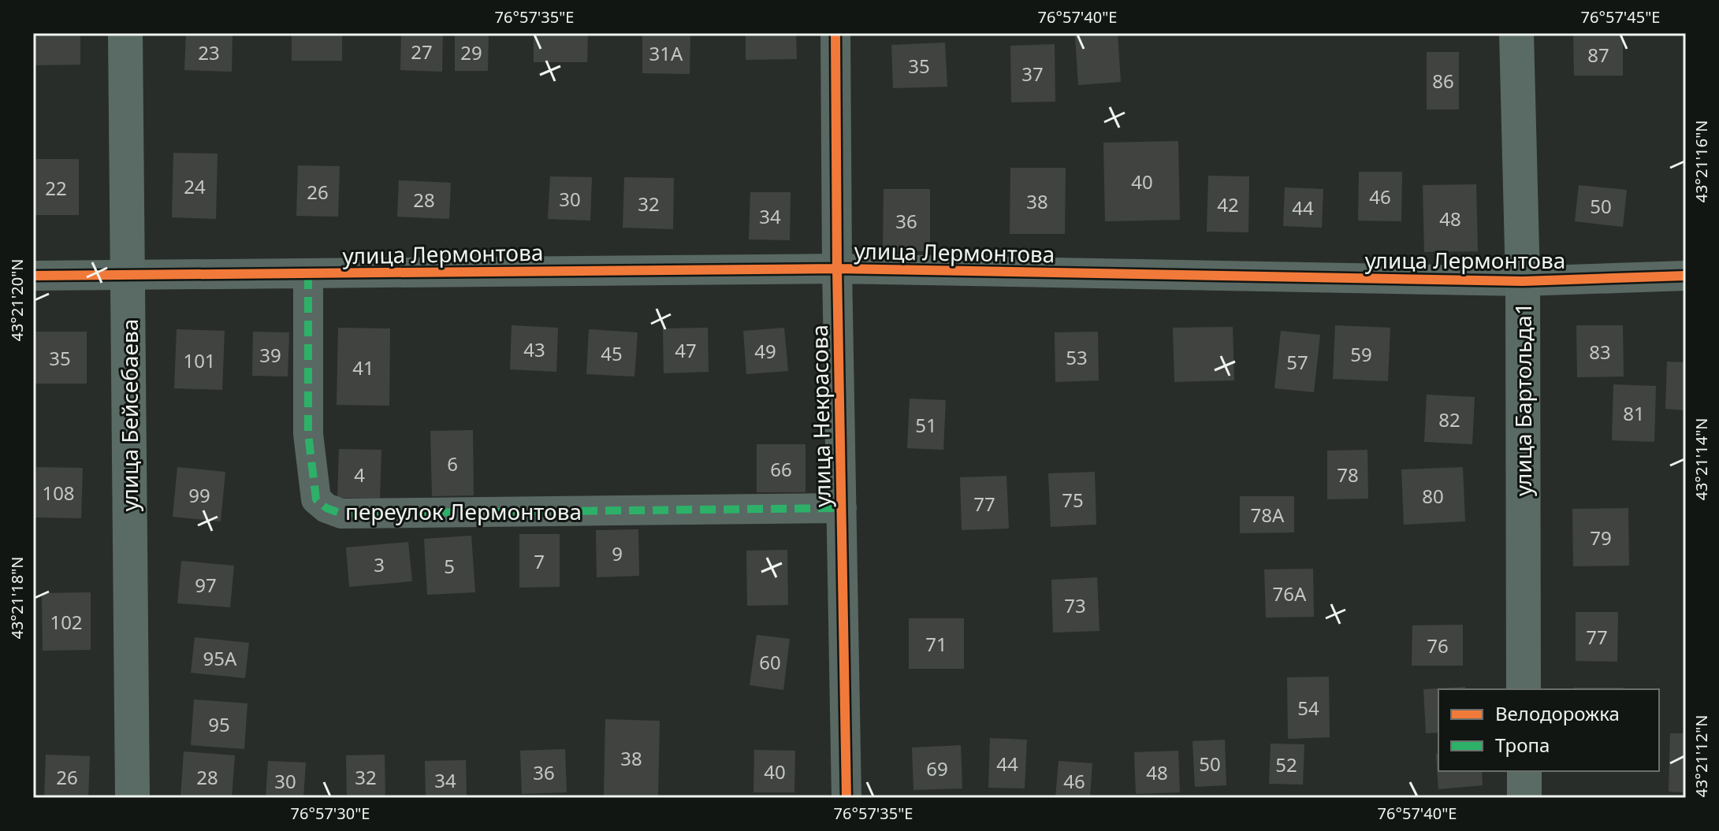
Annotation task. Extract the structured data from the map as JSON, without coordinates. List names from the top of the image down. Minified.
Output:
{"streets":{"street":["улица Лермонтова","улица Бартольда1","улица Бейсебаева","улица Некрасова","переулок Лермонтова"]},"crossings":[["улица Лермонтова","улица Бартольда1"],["улица Лермонтова","улица Бейсебаева"],["улица Лермонтова","улица Некрасова"],["улица Лермонтова","переулок Лермонтова"],["улица Некрасова","переулок Лермонтова"]],"house_numbers":["27","23","29","31А","87","35","37","86","40","24","22","26","46","30","28","38","32","42","50","44","34","48","36","43","47","49","83","45","59","39","53","35","101","57","41","81","82","51","6","66","4","78","108","99","80","75","77","78А","79","9","7","3","5","97","76А","73","102","77","71","76","95А","60","54","95","38","44","50","52","69","40","36","48","26","28","32","34","30","46"],"legend":["Велодорожка","Тропа"],"coordinates":["76°57'35\"E","76°57'40\"E","76°57'45\"E","43°21'16\"N","43°21'20\"N","43°21'14\"N","43°21'18\"N","43°21'12\"N","76°57'30\"E"]}
